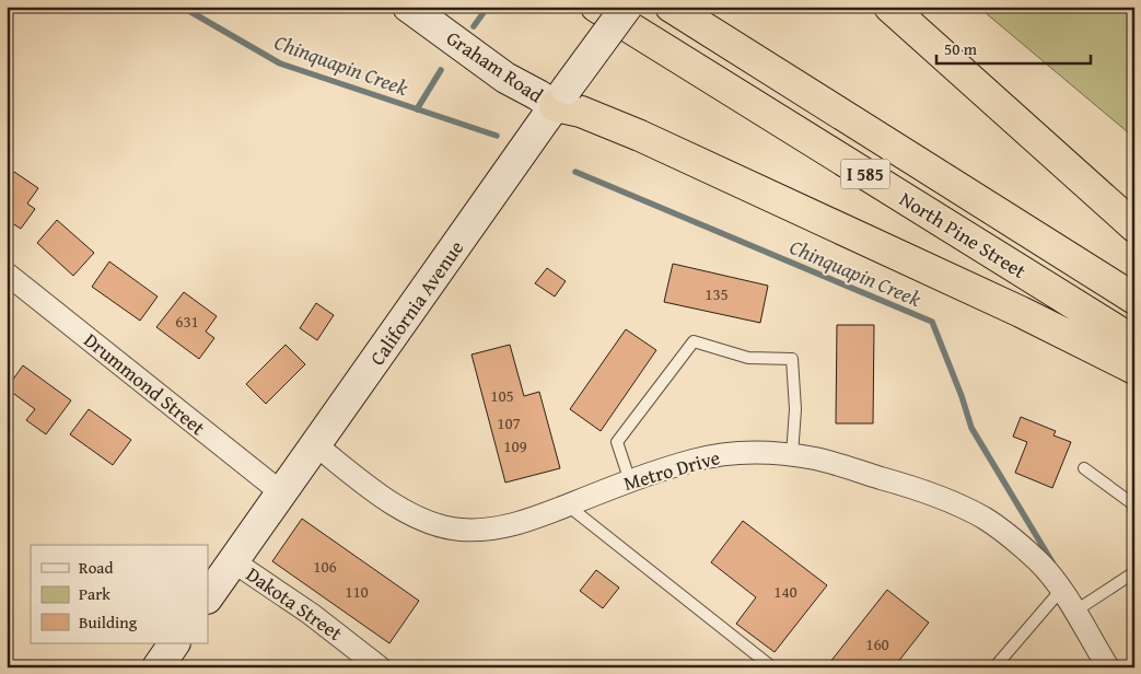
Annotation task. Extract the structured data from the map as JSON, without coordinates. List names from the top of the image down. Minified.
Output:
{"streets":{"highway":["I 585","North Pine Street"],"main road":["Graham Road","California Avenue"],"street":["Drummond Street","Metro Drive","Dakota Street"]},"crossings":[["Graham Road","California Avenue"],["California Avenue","Drummond Street"],["California Avenue","Metro Drive"],["California Avenue","Dakota Street"]],"water":["Chinquapin Creek"],"house_numbers":["135","631","105","107","109","106","110","140","160"],"legend":["Road","Park","Building"],"scale_bar":"50 m"}
